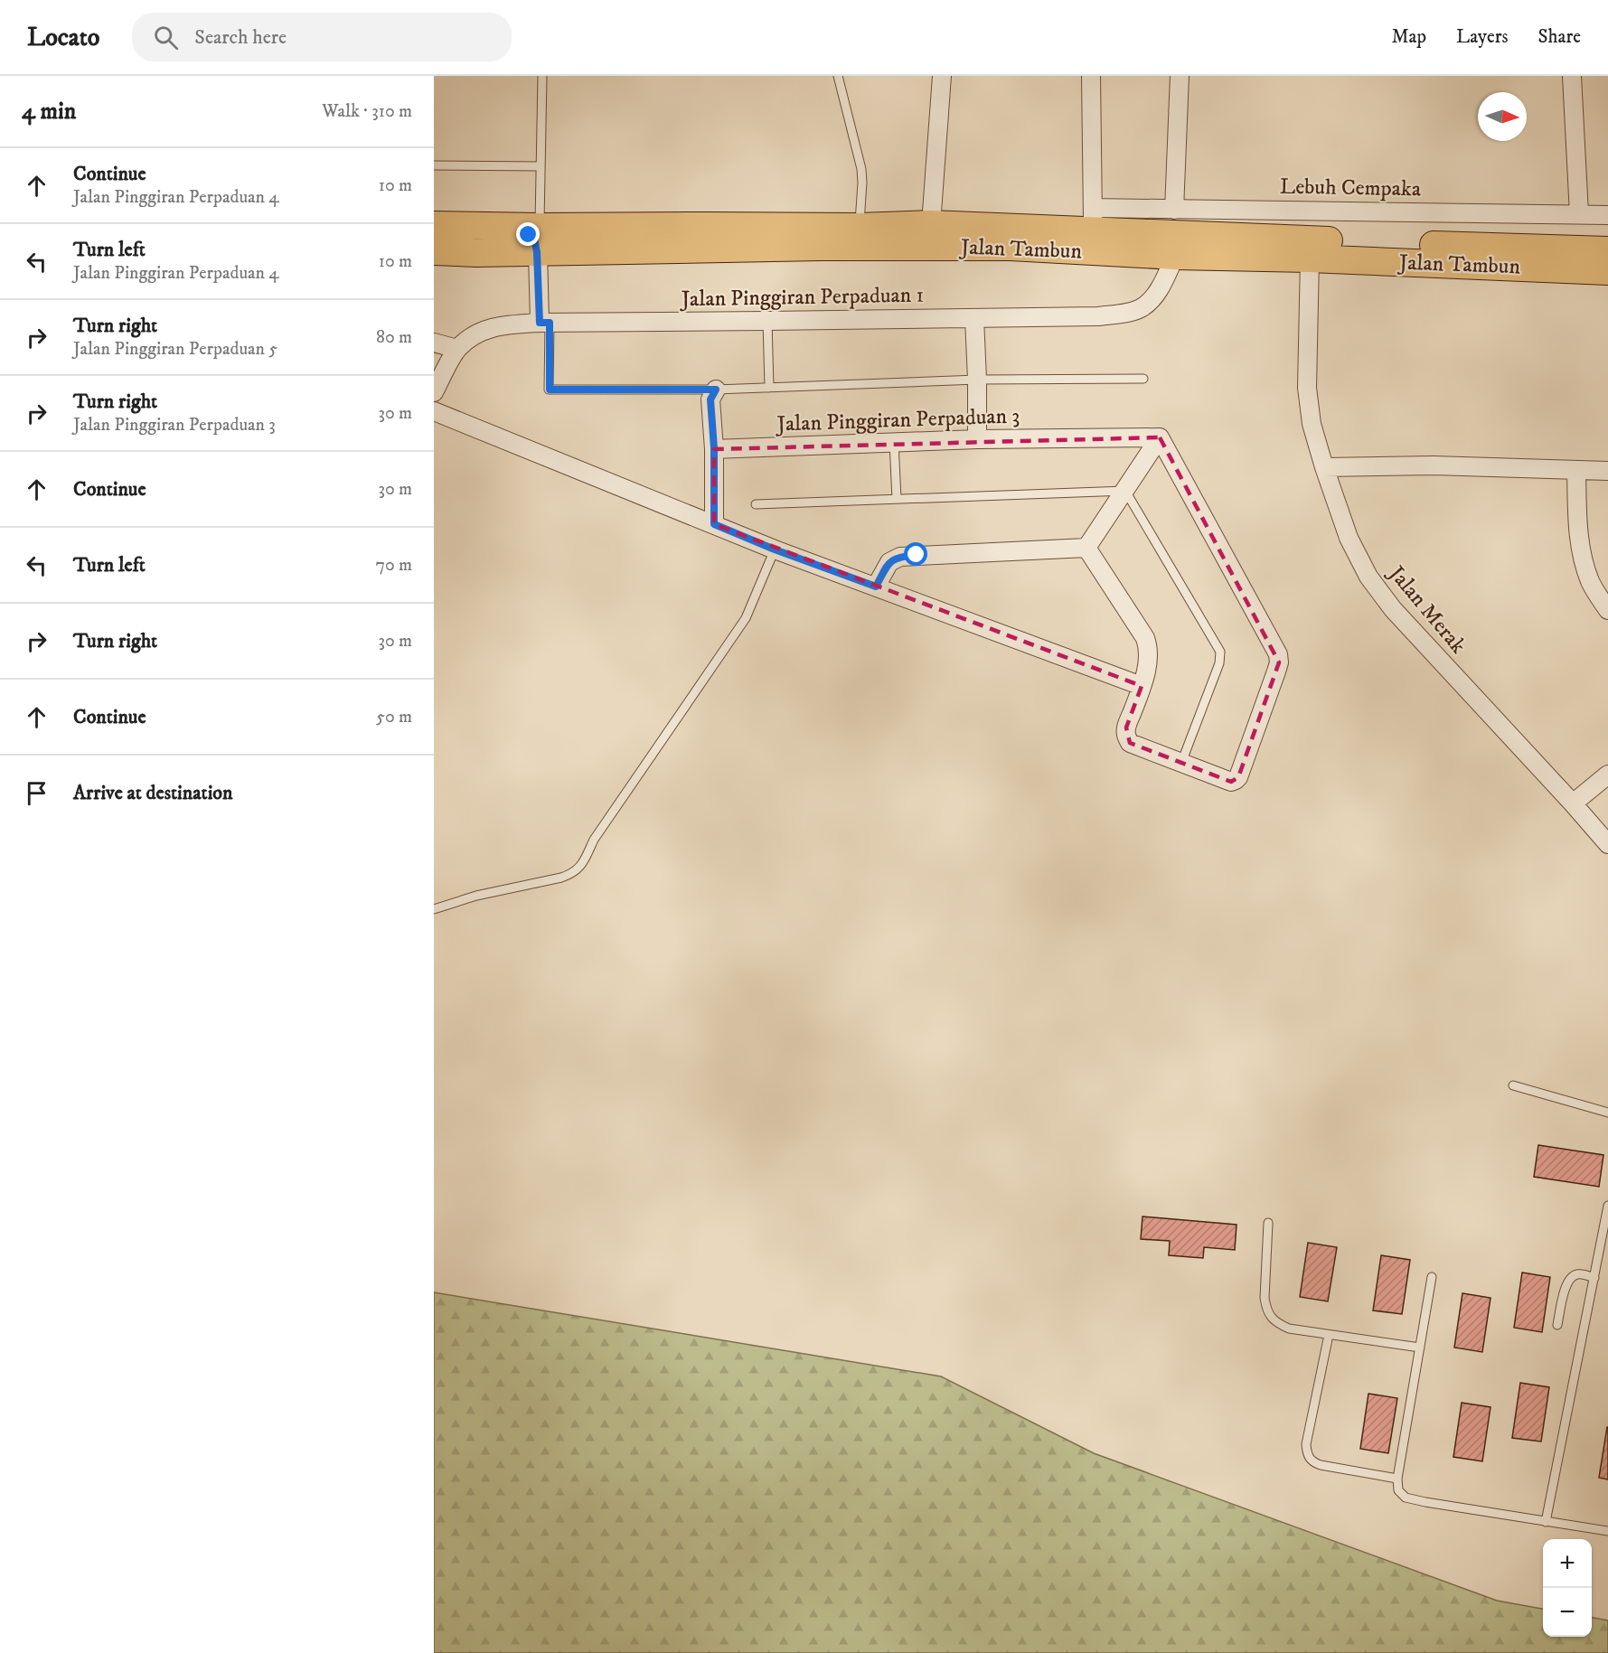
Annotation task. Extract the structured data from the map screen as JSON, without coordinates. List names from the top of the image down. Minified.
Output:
{"streets":{"main road":["Jalan Tambun"],"street":["Lebuh Cempaka","Jalan Pinggiran Perpaduan 1","Jalan Pinggiran Perpaduan 3","Jalan Merak"]},"crossings":[["Lebuh Cempaka","Jalan Tambun"],["Jalan Tambun","Jalan Pinggiran Perpaduan 1"],["Jalan Tambun","Jalan Merak"]],"north":"right","page":{"header":"Locato","search":"Search here","nav":["Map","Layers","Share"],"heading":["4 min","Walk · 310 m"],"list":[["Continue","Jalan Pinggiran Perpaduan 4","10 m"],["Turn left","Jalan Pinggiran Perpaduan 4","10 m"],["Turn right","Jalan Pinggiran Perpaduan 5","80 m"],["Turn right","Jalan Pinggiran Perpaduan 3","30 m"],["Continue","30 m"],["Turn left","70 m"],["Turn right","30 m"],["Continue","50 m"],"Arrive at destination"],"map_buttons":["+","−"]}}
